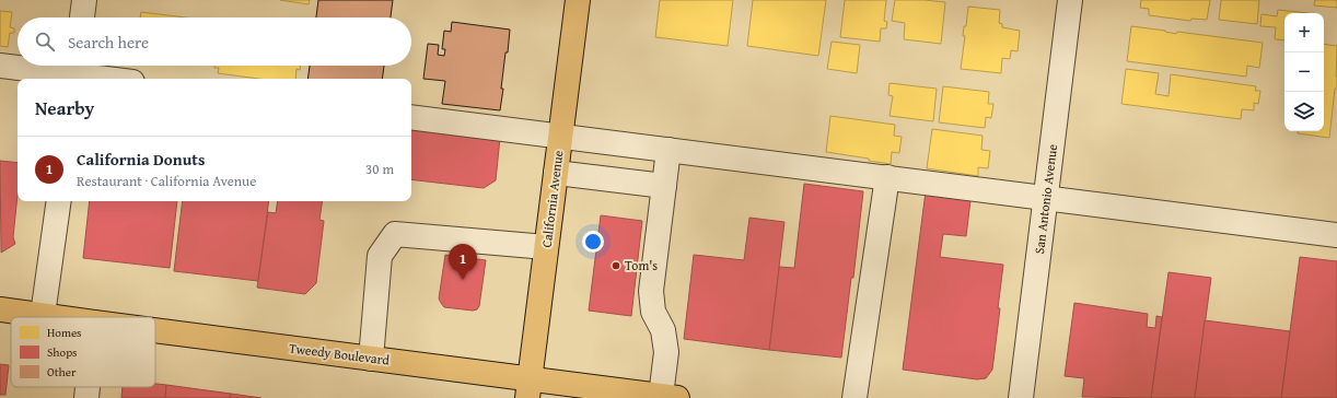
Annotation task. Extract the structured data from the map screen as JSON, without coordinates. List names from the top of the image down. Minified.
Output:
{"streets":{"main road":["California Avenue","Tweedy Boulevard"],"street":["San Antonio Avenue"]},"crossings":[["California Avenue","Tweedy Boulevard"]],"places":["Tom's"],"legend":["Homes","Shops","Other"],"page":{"map_buttons":["+","−"],"search":"Search here","heading":"Nearby","list":[{"mark":"1","name":"California Donuts","note":"Restaurant · California Avenue","value":"30 m"}],"pins":"1"}}
